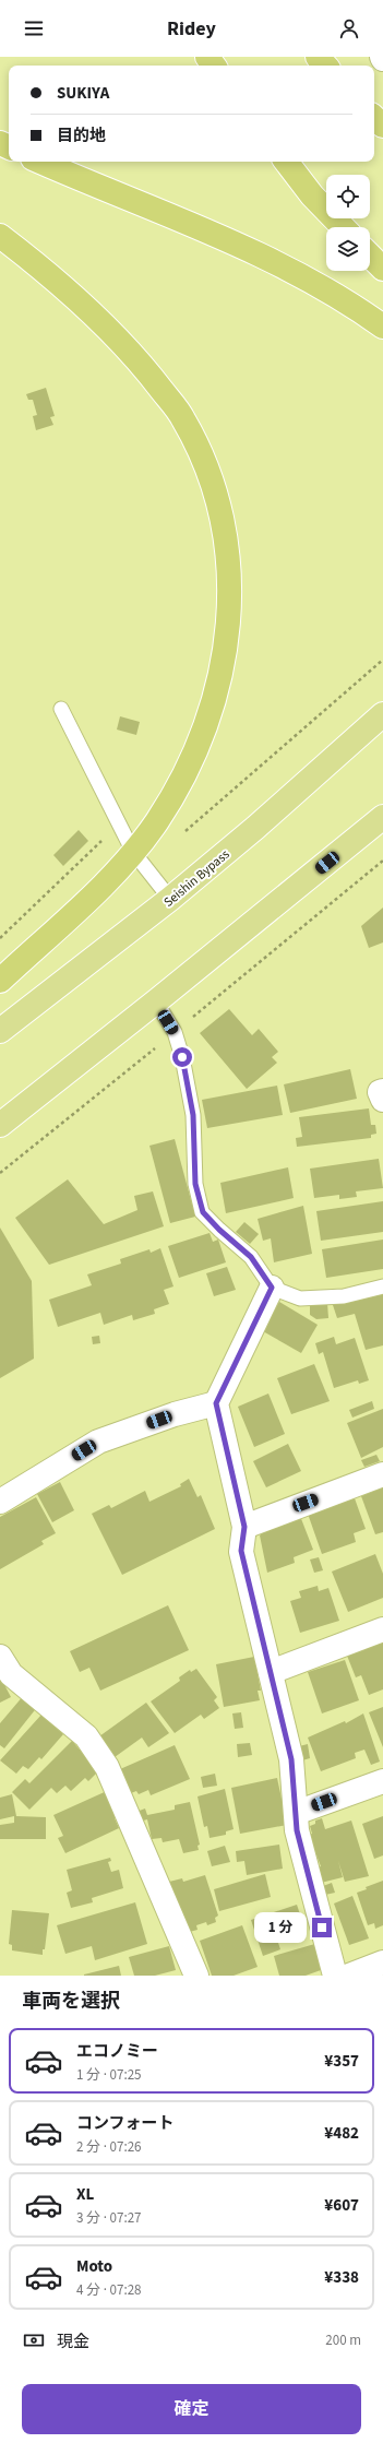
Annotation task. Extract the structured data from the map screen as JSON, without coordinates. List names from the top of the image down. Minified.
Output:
{"streets":{"highway":["Seishin Bypass"]},"page":{"header":"Ridey","banner":["SUKIYA","目的地"],"bubble":"1 分","heading":"車両を選択","list":[{"name":"エコノミー","note":"1 分 · 07:25","value":"¥357"},{"name":"コンフォート","note":"2 分 · 07:26","value":"¥482"},{"name":"XL","note":"3 分 · 07:27","value":"¥607"},{"name":"Moto","note":"4 分 · 07:28","value":"¥338"}],"pay":["現金","200 m"],"buttons":"確定"}}
